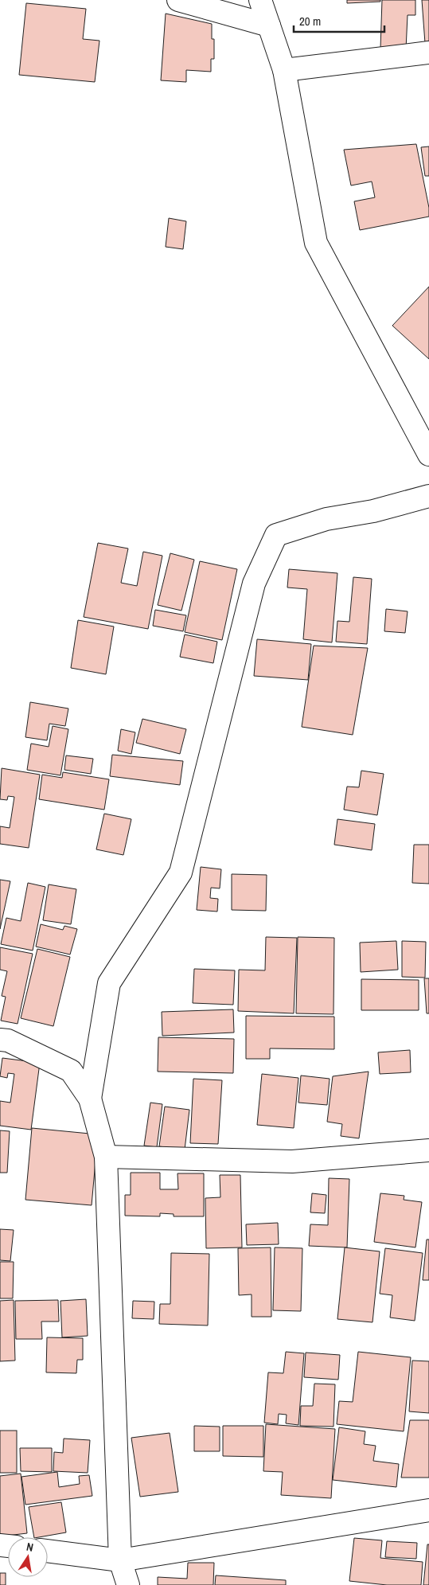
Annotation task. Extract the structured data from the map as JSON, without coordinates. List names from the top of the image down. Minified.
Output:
{"scale_bar":"20 m","north":"top"}
